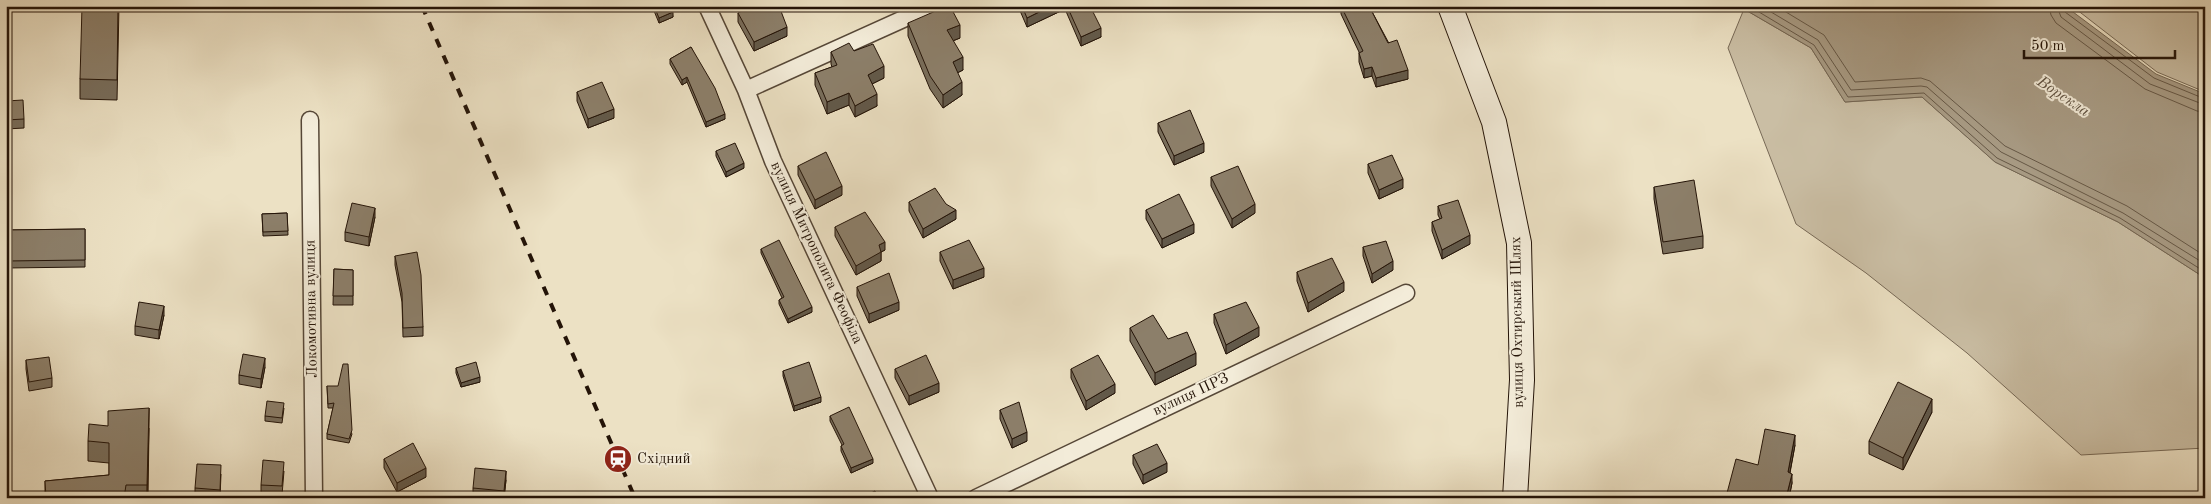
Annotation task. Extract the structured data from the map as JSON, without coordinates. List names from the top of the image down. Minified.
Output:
{"streets":{"main road":["вулиця Охтирський Шлях"],"street":["вулиця Митрополита Феофіла","Локомотивна вулиця","вулиця ПРЗ"]},"water":["Ворскла"],"places":{"station":["Східний"]},"scale_bar":"50 m"}
